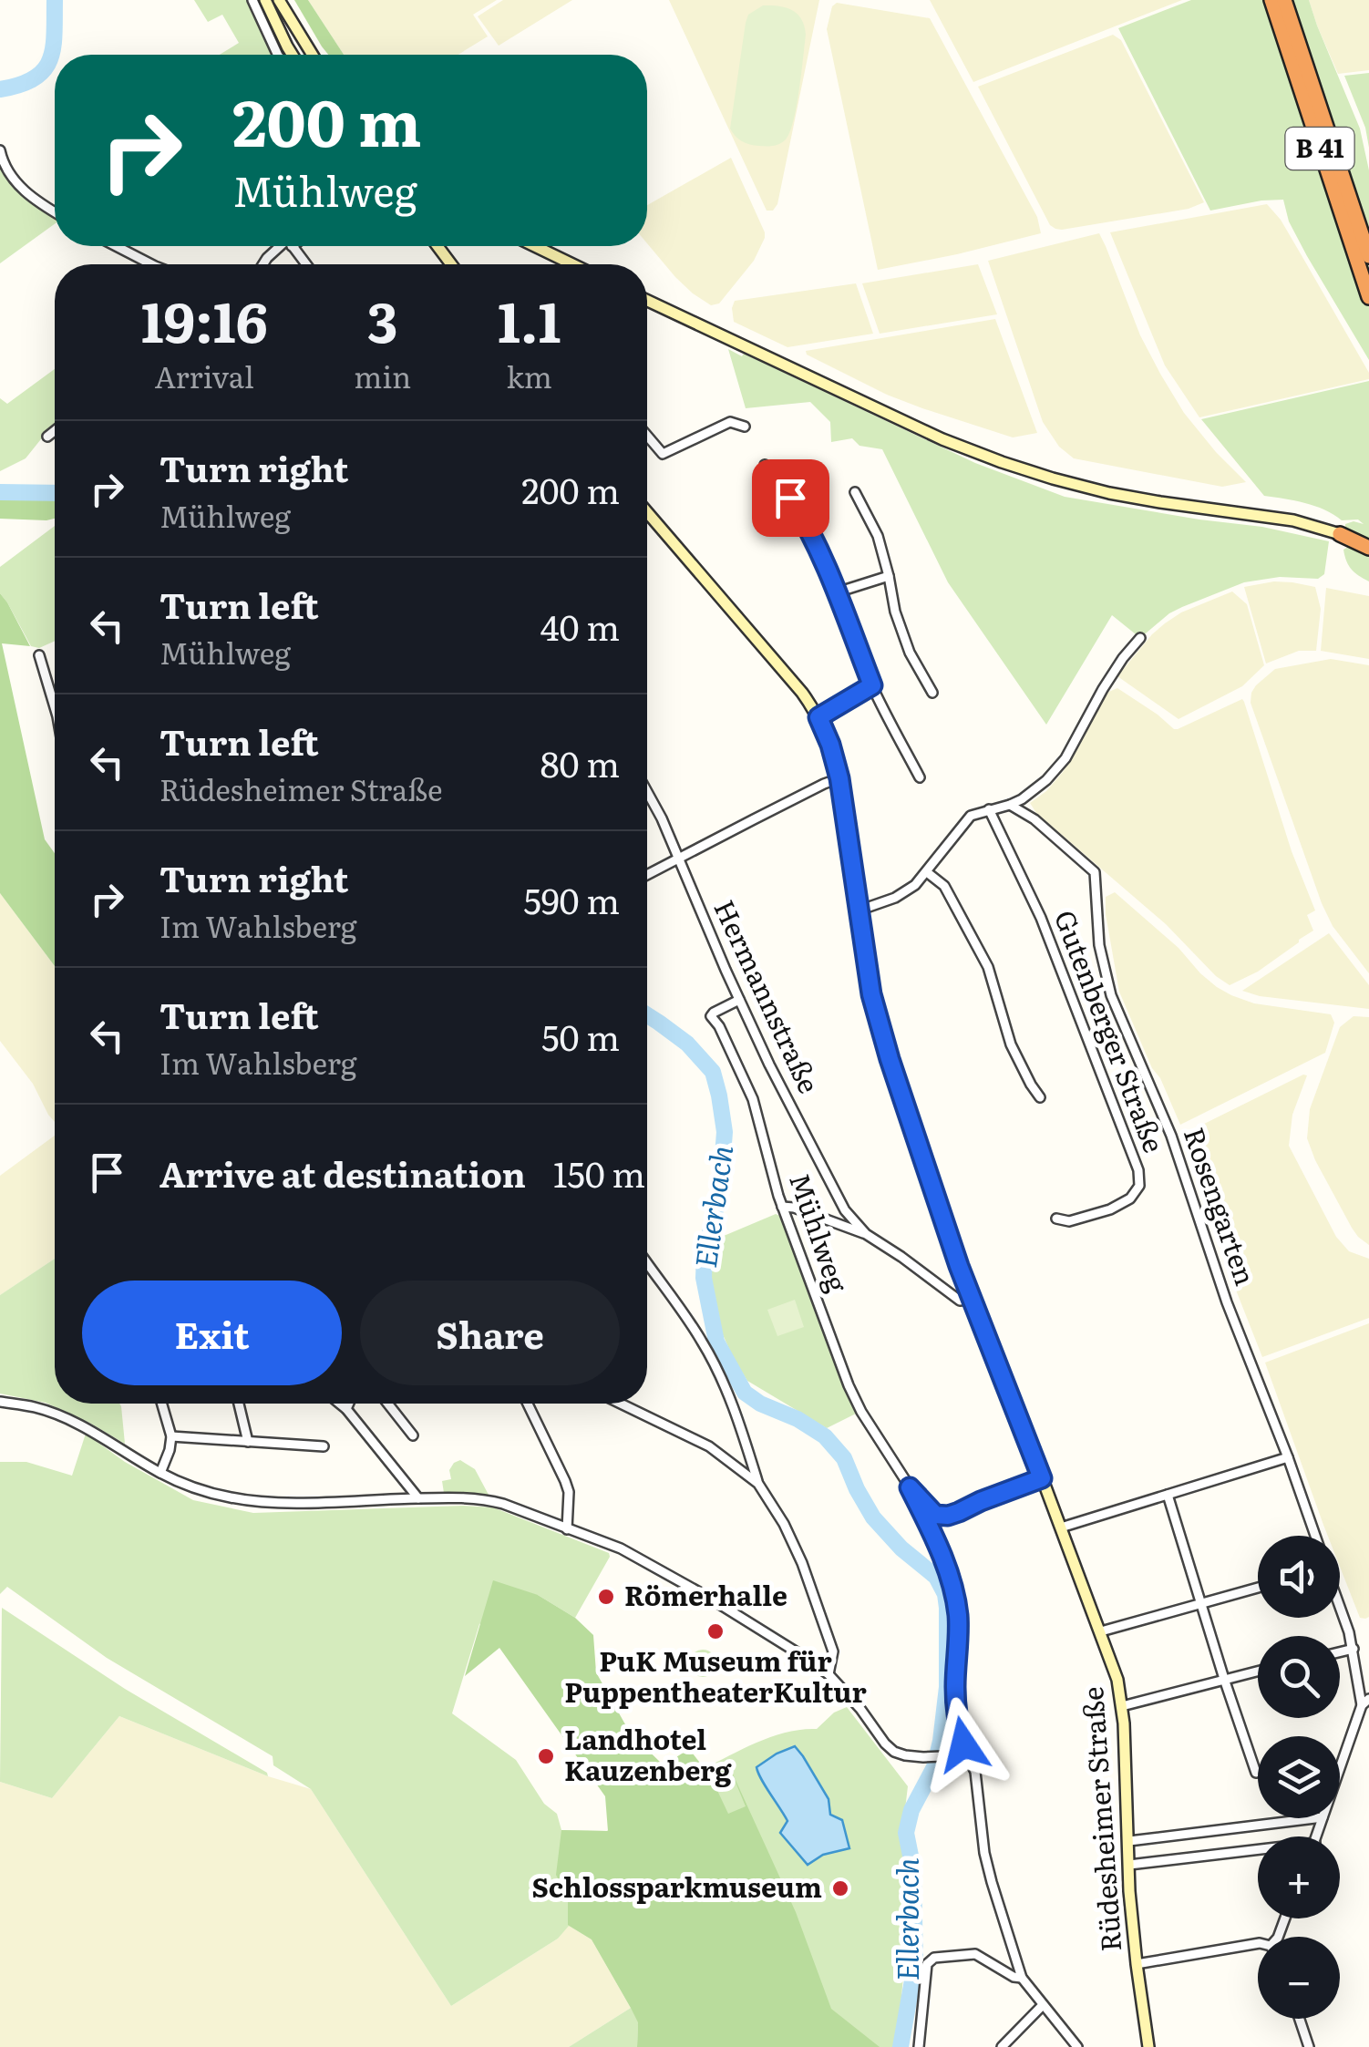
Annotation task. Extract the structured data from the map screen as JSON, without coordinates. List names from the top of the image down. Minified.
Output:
{"streets":{"highway":["B 41"],"street":["Hermannstraße","Gutenberger Straße","Rosengarten","Mühlweg","Rüdesheimer Straße"]},"crossings":[["Hermannstraße","Mühlweg"],["Hermannstraße","Rüdesheimer Straße"],["Mühlweg","Rüdesheimer Straße"]],"water":["Ellerbach"],"places":["Römerhalle","PuK Museum für PuppentheaterKultur","Landhotel Kauzenberg","Schlossparkmuseum"],"page":{"turn":["200 m","Mühlweg"],"eta":["19:16","Arrival","3","min","1.1","km"],"list":[{"name":"Turn right","note":"Mühlweg","value":"200 m"},{"name":"Turn left","note":"Mühlweg","value":"40 m"},{"name":"Turn left","note":"Rüdesheimer Straße","value":"80 m"},{"name":"Turn right","note":"Im Wahlsberg","value":"590 m"},{"name":"Turn left","note":"Im Wahlsberg","value":"50 m"},{"name":"Arrive at destination","value":"150 m"}],"buttons":["Exit","Share"],"map_buttons":["+","−"]}}
